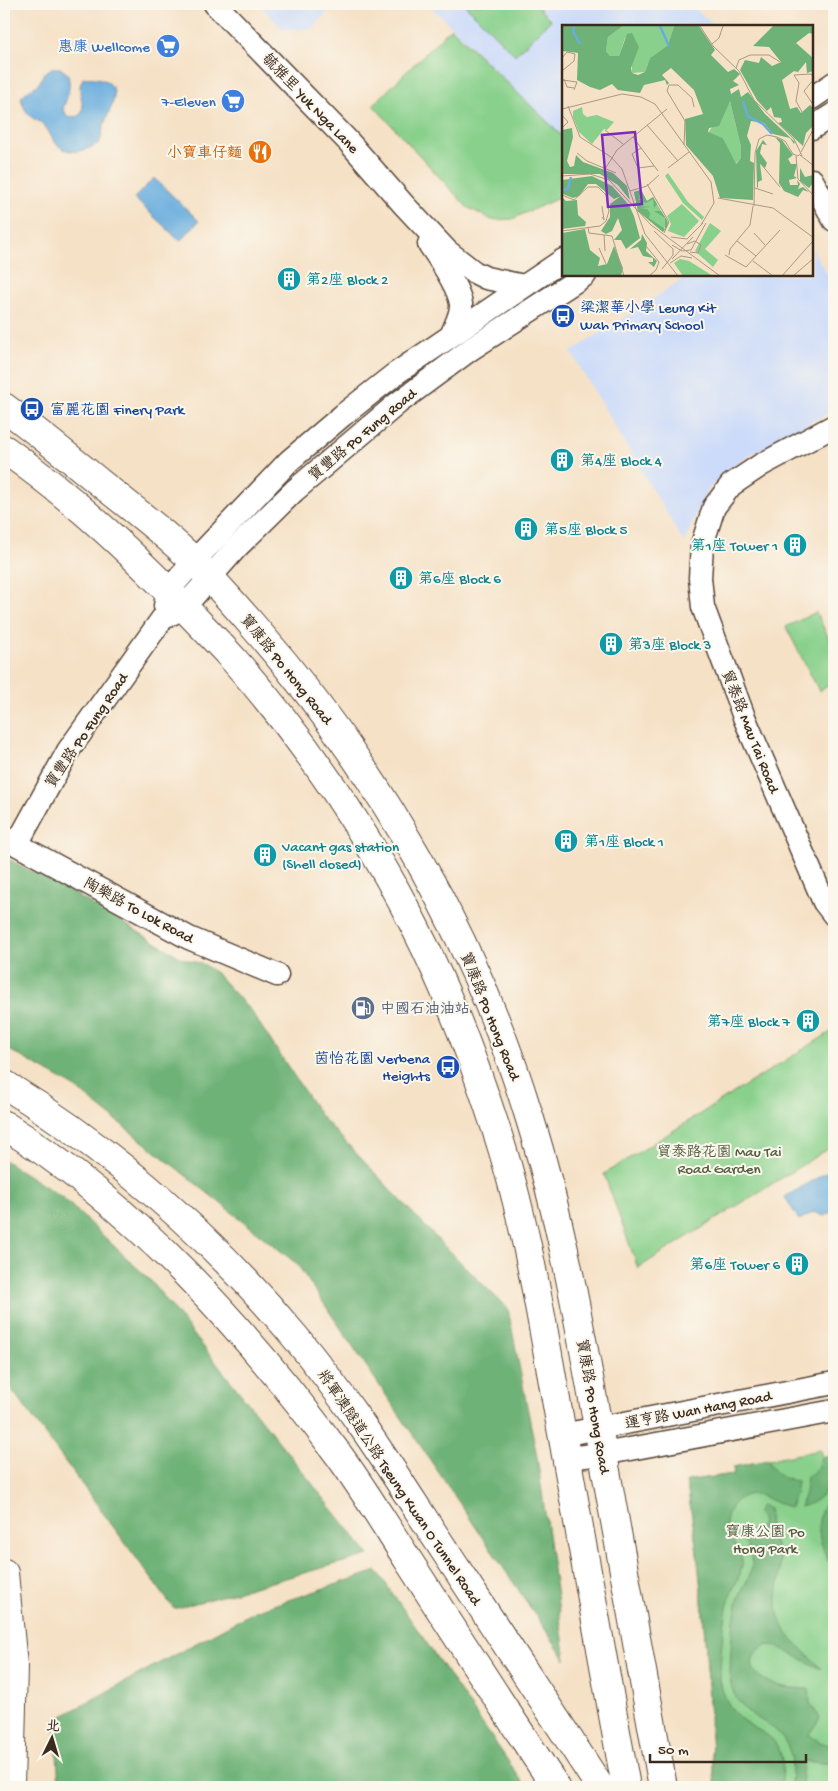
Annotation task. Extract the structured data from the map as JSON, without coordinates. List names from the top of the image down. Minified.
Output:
{"streets":{"main road":["寶康路 Po Hong Road","將軍澳隧道公路 Tseung Kwan O Tunnel Road"],"street":["毓雅里 Yuk Nga Lane","寶豐路 Po Fung Road","貿泰路 Mau Tai Road","陶樂路 To Lok Road","運亨路 Wan Hang Road"]},"crossings":[["毓雅里 Yuk Nga Lane","寶豐路 Po Fung Road"],["寶豐路 Po Fung Road","寶康路 Po Hong Road"],["寶豐路 Po Fung Road","陶樂路 To Lok Road"],["寶康路 Po Hong Road","運亨路 Wan Hang Road"]],"parks":["貿泰路花園 Mau Tai Road Garden","寶康公園 Po Hong Park"],"places":{"supermarket":["惠康 Wellcome","7-Eleven"],"restaurant":["小寶車仔麵"],"building":["第2座 Block 2","第4座 Block 4","第5座 Block 5","第1座 Tower 1","第6座 Block 6","第3座 Block 3","第1座 Block 1","Vacant gas station (Shell closed)","第7座 Block 7","第6座 Tower 6"],"bus stop":["梁潔華小學 Leung Kit Wah Primary School","富麗花園 Finery Park","茵怡花園 Verbena Heights"],"fuel station":["中國石油油站"]},"scale_bar":"50 m","north":"top"}
